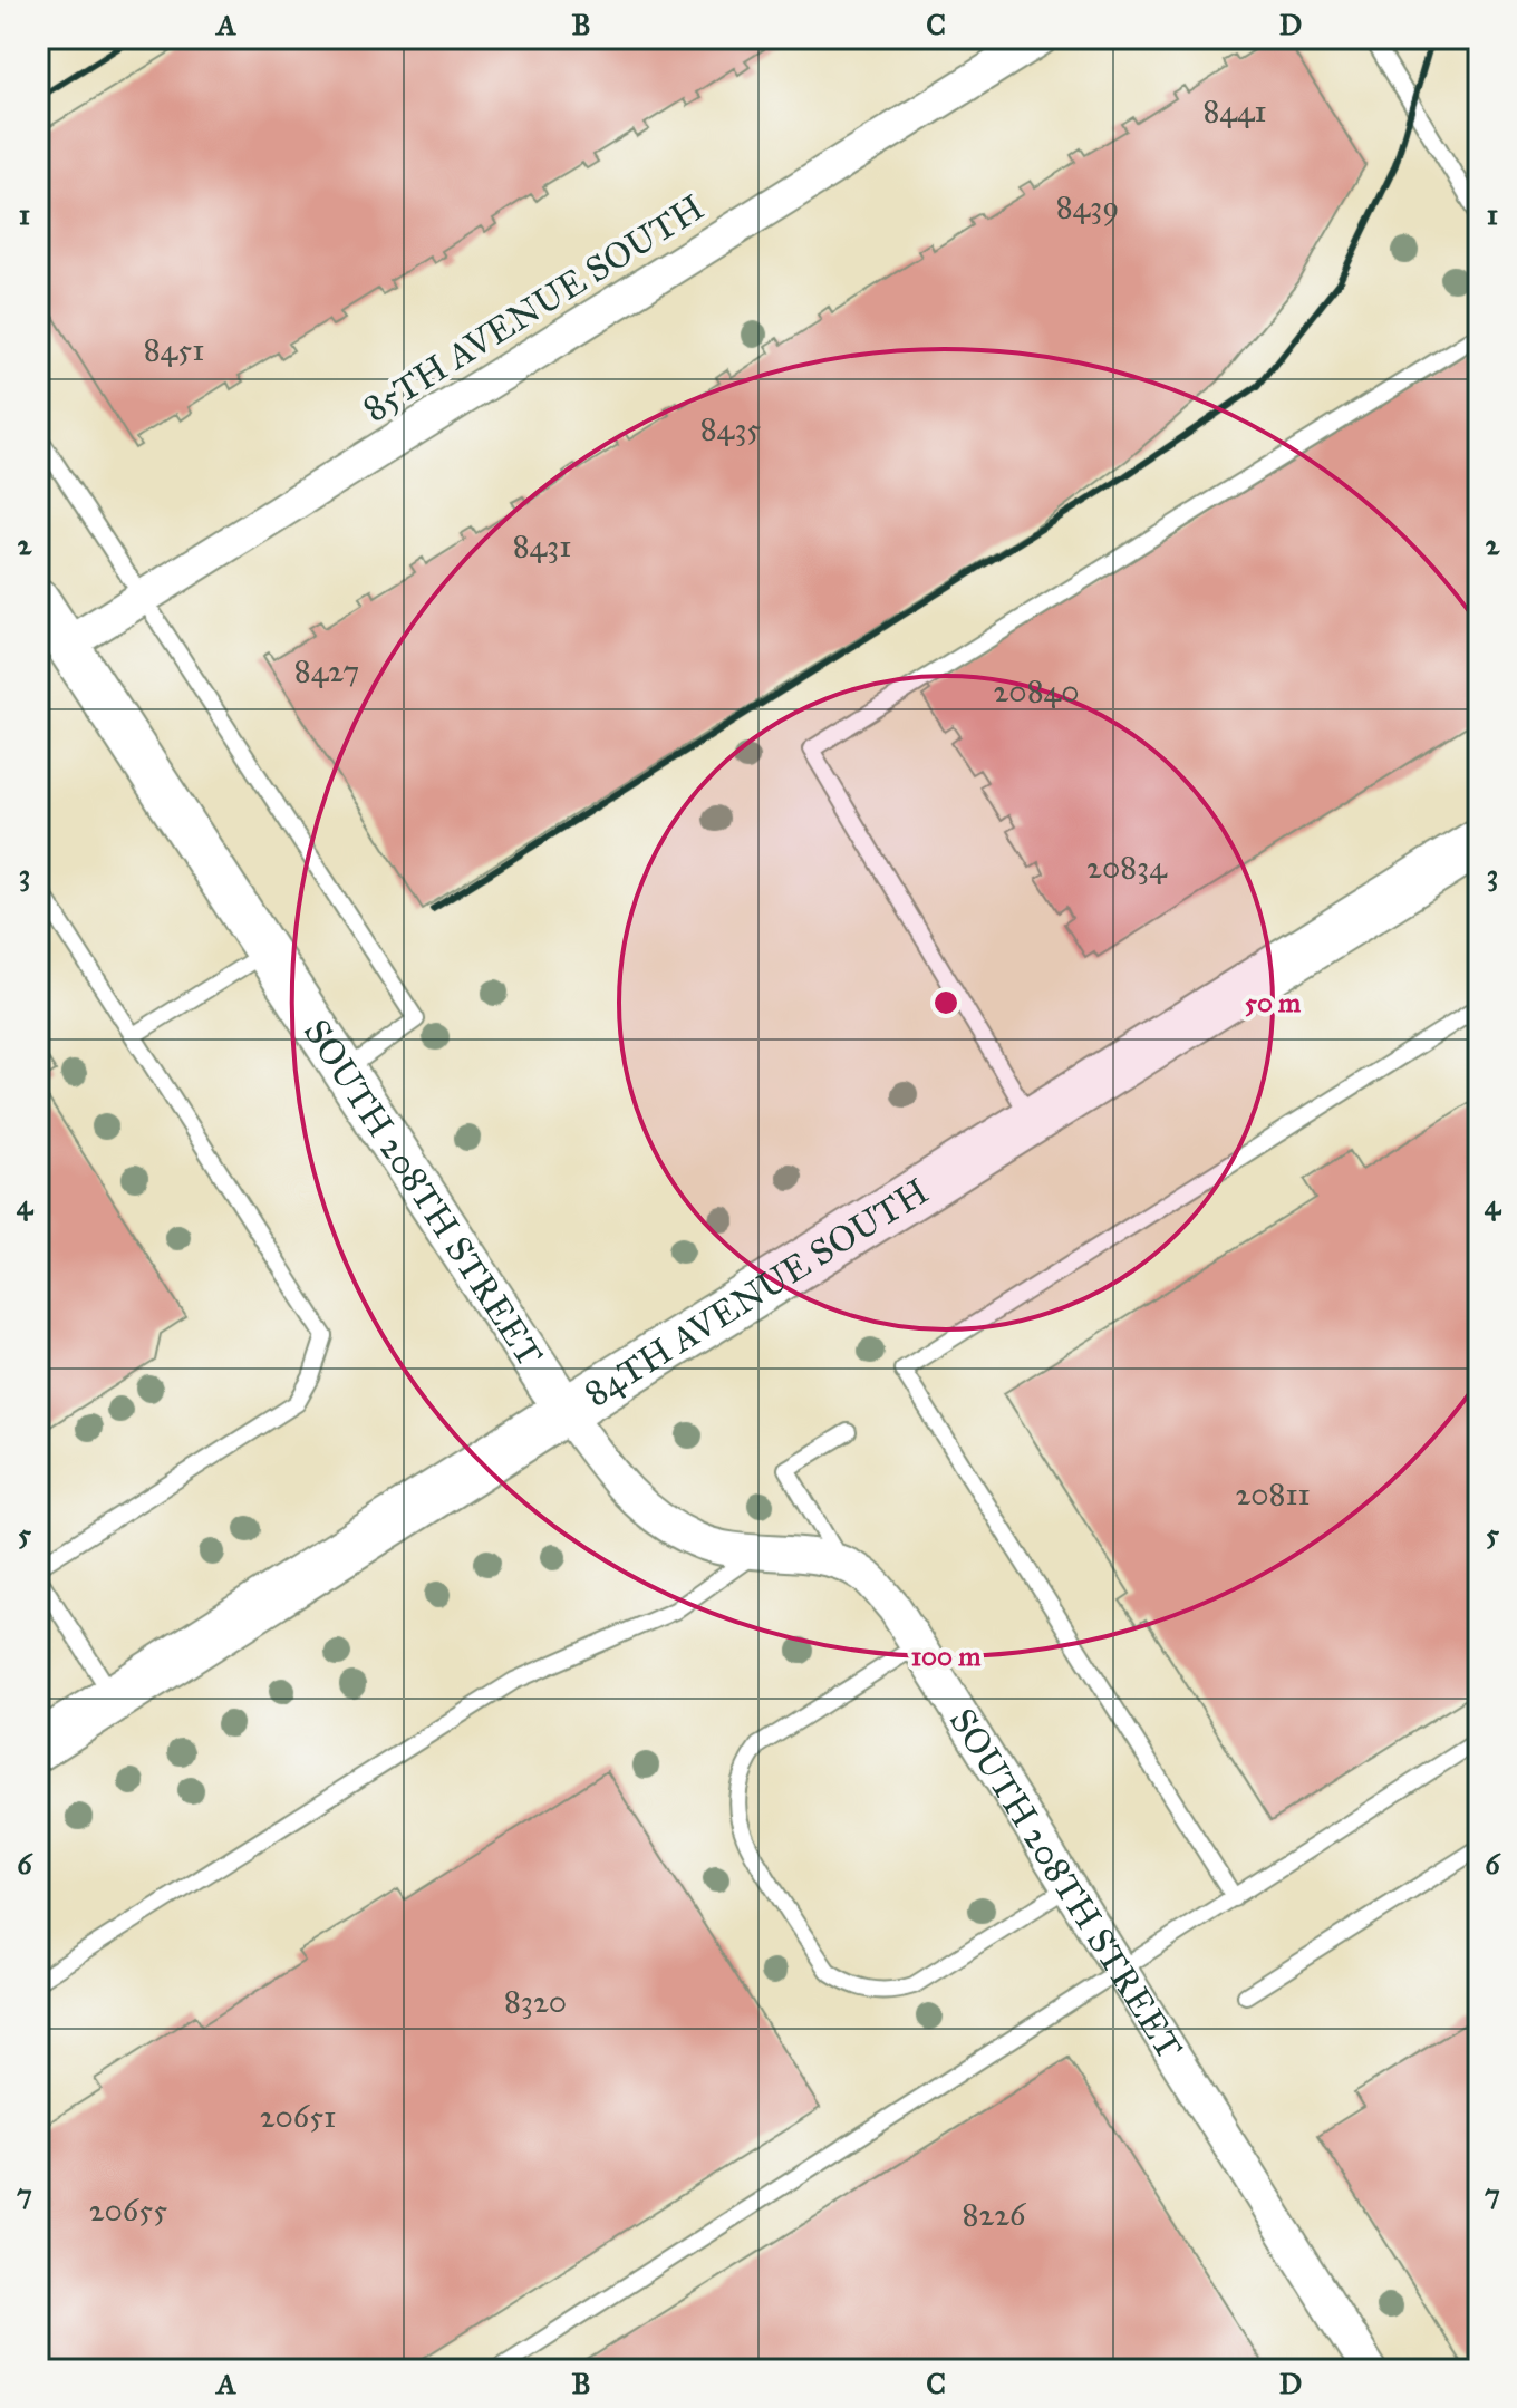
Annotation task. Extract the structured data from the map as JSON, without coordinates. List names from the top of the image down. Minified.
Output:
{"streets":{"main road":["84TH AVENUE SOUTH"],"street":["85TH AVENUE SOUTH","SOUTH 208TH STREET"]},"crossings":[["85TH AVENUE SOUTH","SOUTH 208TH STREET"],["SOUTH 208TH STREET","84TH AVENUE SOUTH"]],"house_numbers":["8441","8439","8451","8435","8431","8427","20840","20834","20811","8320","20651","20655","8226"],"grid":{"columns":["A","B","C","D"],"rows":["1","2","3","4","5","6","7"]},"rings":["50 m","100 m"]}
